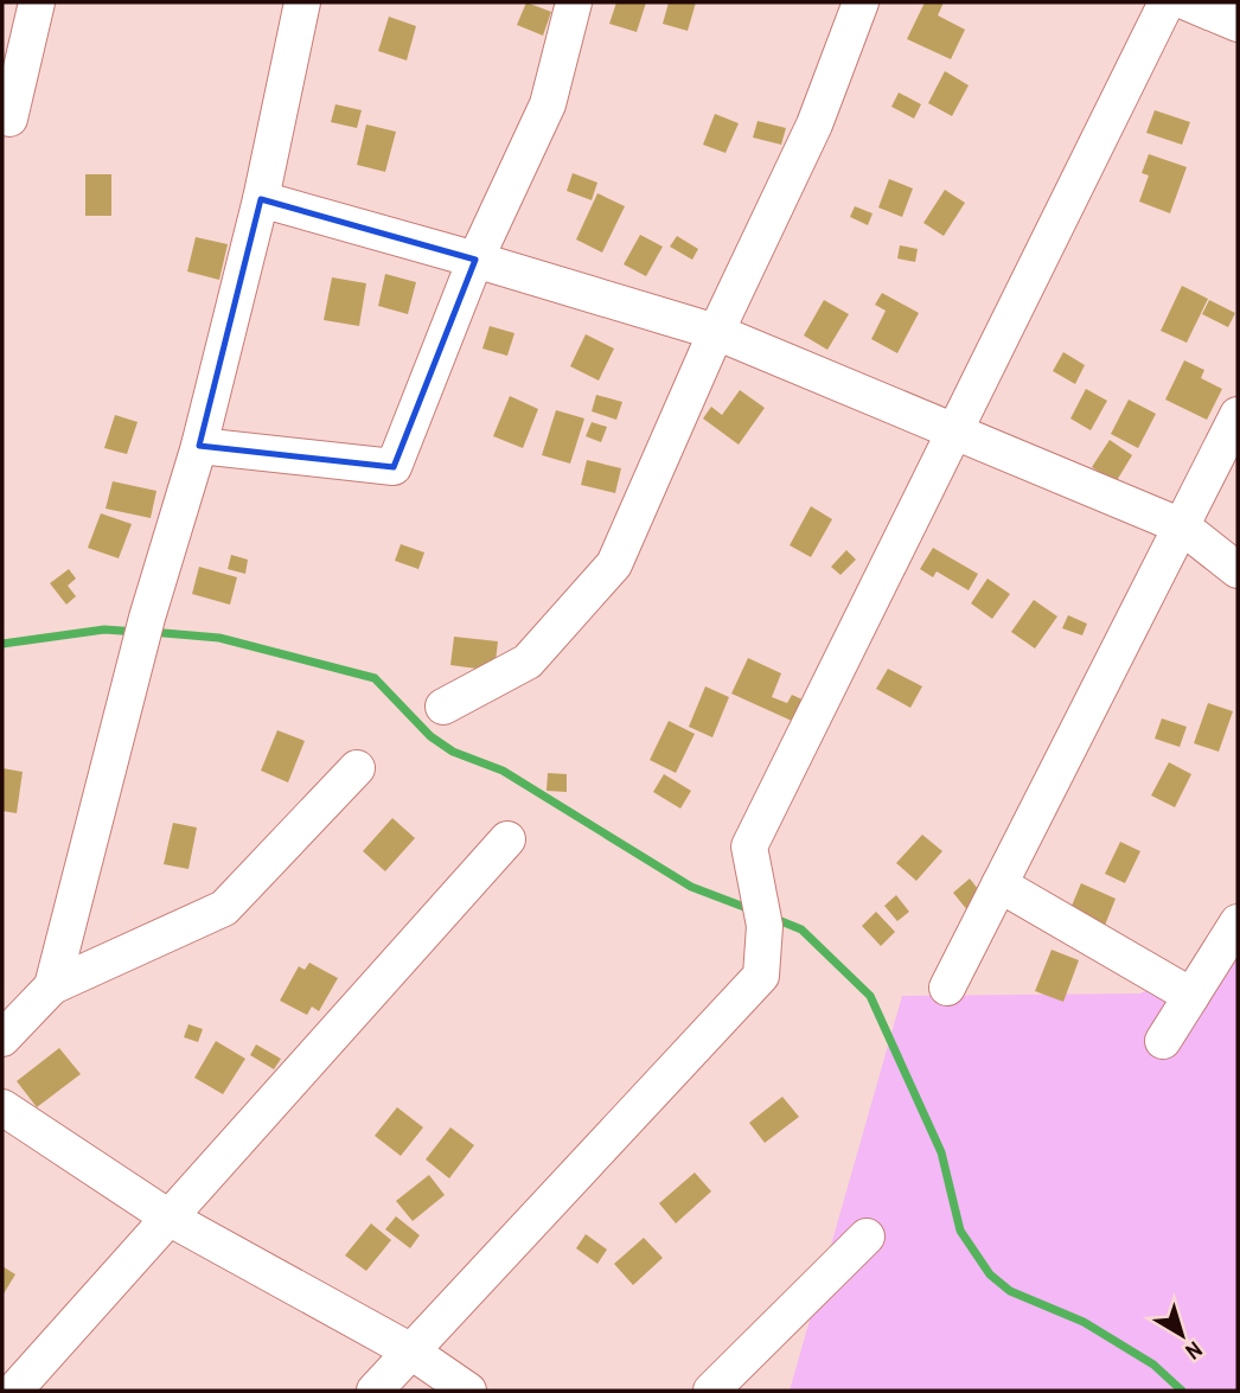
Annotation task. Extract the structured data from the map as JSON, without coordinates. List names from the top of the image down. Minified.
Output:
{"north":"bottom right"}
